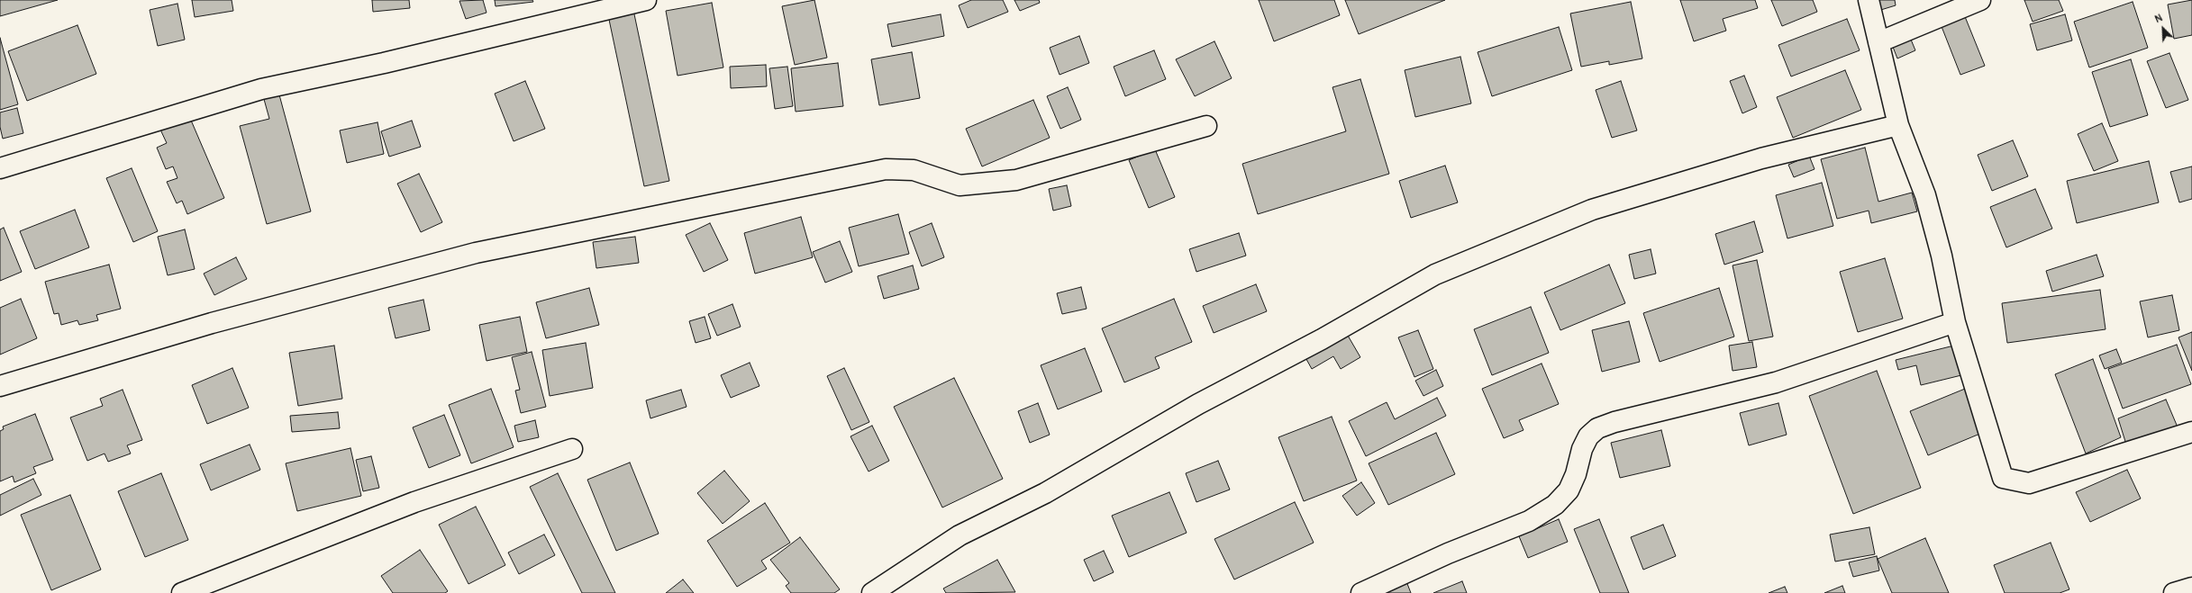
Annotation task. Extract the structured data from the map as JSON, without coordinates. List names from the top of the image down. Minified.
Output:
{"north":"top left"}
